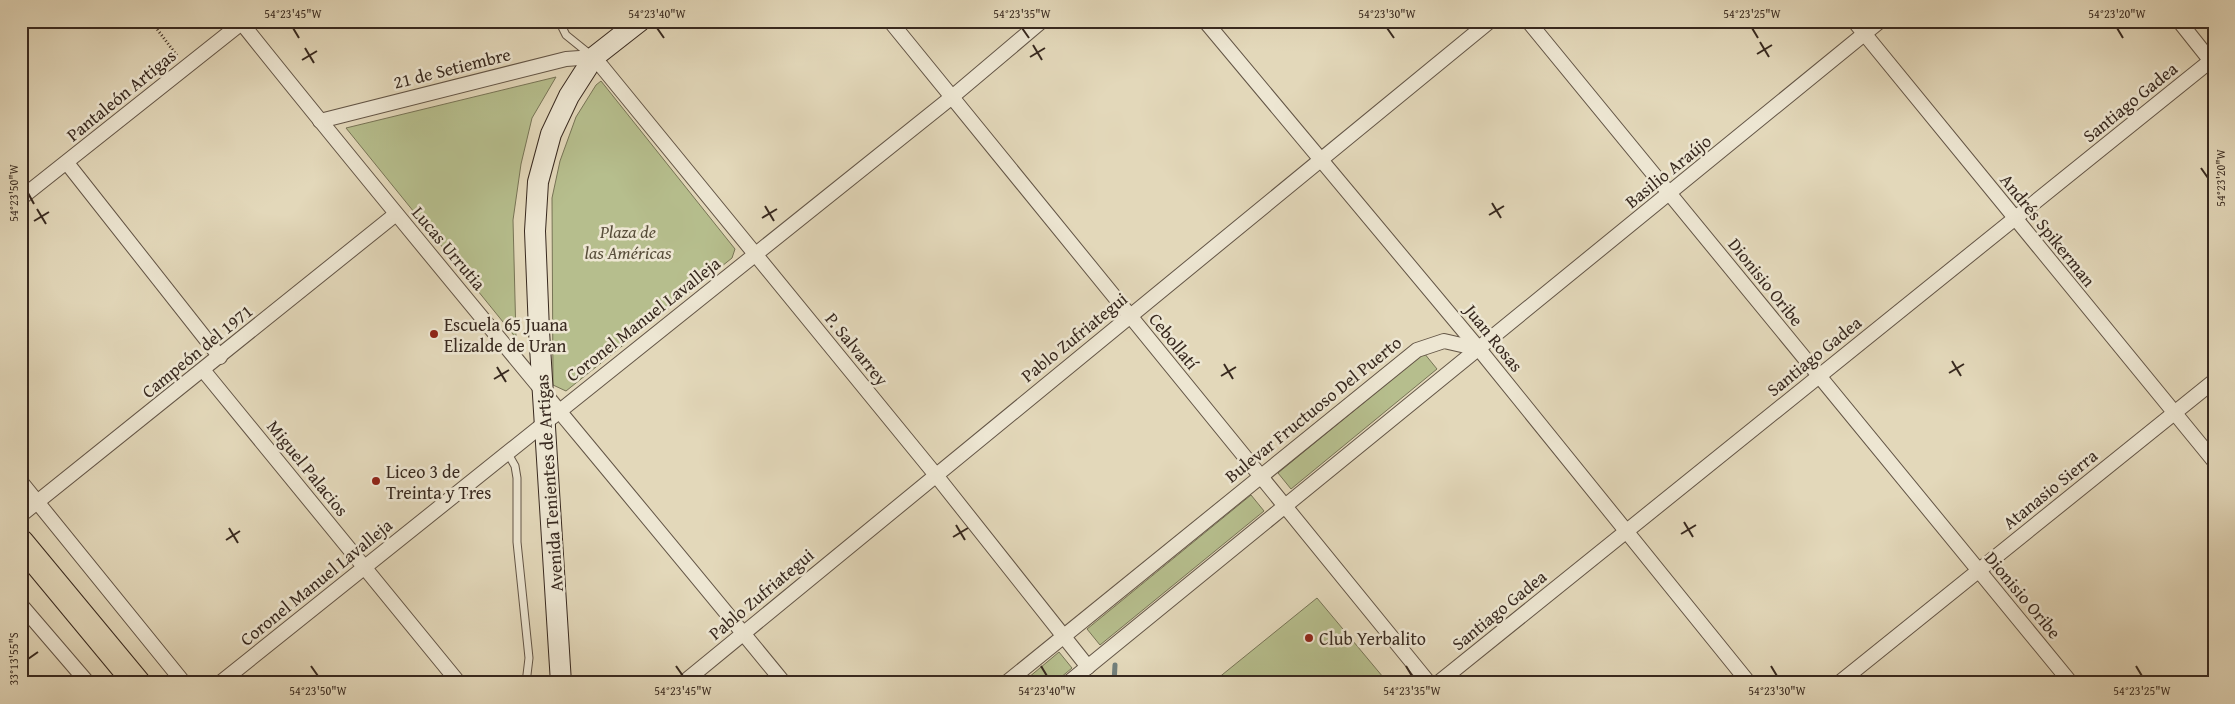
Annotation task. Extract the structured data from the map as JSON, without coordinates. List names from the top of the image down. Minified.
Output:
{"streets":{"street":["21 de Setiembre","Pantaleón Artigas","Santiago Gadea","Basilio Araújo","Andrés Spikerman","Lucas Urrutia","Dionisio Oribe","Coronel Manuel Lavalleja","Pablo Zufriategui","Juan Rosas","Cebollatí","P. Salvarrey","Campeón del 1971","Bulevar Fructuoso Del Puerto","Miguel Palacios","Avenida Tenientes de Artigas","Atanasio Sierra"]},"crossings":[["21 de Setiembre","Lucas Urrutia"],["21 de Setiembre","P. Salvarrey"],["21 de Setiembre","Avenida Tenientes de Artigas"],["Pantaleón Artigas","Lucas Urrutia"],["Santiago Gadea","Andrés Spikerman"],["Santiago Gadea","Dionisio Oribe"],["Santiago Gadea","Juan Rosas"],["Basilio Araújo","Andrés Spikerman"],["Basilio Araújo","Dionisio Oribe"],["Basilio Araújo","Juan Rosas"],["Basilio Araújo","Bulevar Fructuoso Del Puerto"],["Andrés Spikerman","Atanasio Sierra"],["Lucas Urrutia","Campeón del 1971"],["Lucas Urrutia","Avenida Tenientes de Artigas"],["Dionisio Oribe","Atanasio Sierra"],["Coronel Manuel Lavalleja","Cebollatí"],["Coronel Manuel Lavalleja","P. Salvarrey"],["Coronel Manuel Lavalleja","Miguel Palacios"],["Coronel Manuel Lavalleja","Avenida Tenientes de Artigas"],["Pablo Zufriategui","Juan Rosas"],["Pablo Zufriategui","Cebollatí"],["Pablo Zufriategui","P. Salvarrey"],["Juan Rosas","Bulevar Fructuoso Del Puerto"],["Cebollatí","Bulevar Fructuoso Del Puerto"],["P. Salvarrey","Bulevar Fructuoso Del Puerto"],["P. Salvarrey","Avenida Tenientes de Artigas"],["Campeón del 1971","Miguel Palacios"]],"parks":["Plaza de las Américas"],"places":["Escuela 65 Juana Elizalde de Uran","Liceo 3 de Treinta y Tres","Club Yerbalito"],"coordinates":["54°23'45\"W","54°23'40\"W","54°23'35\"W","54°23'30\"W","54°23'25\"W","54°23'20\"W","54°23'50\"W","33°13'55\"S"]}
